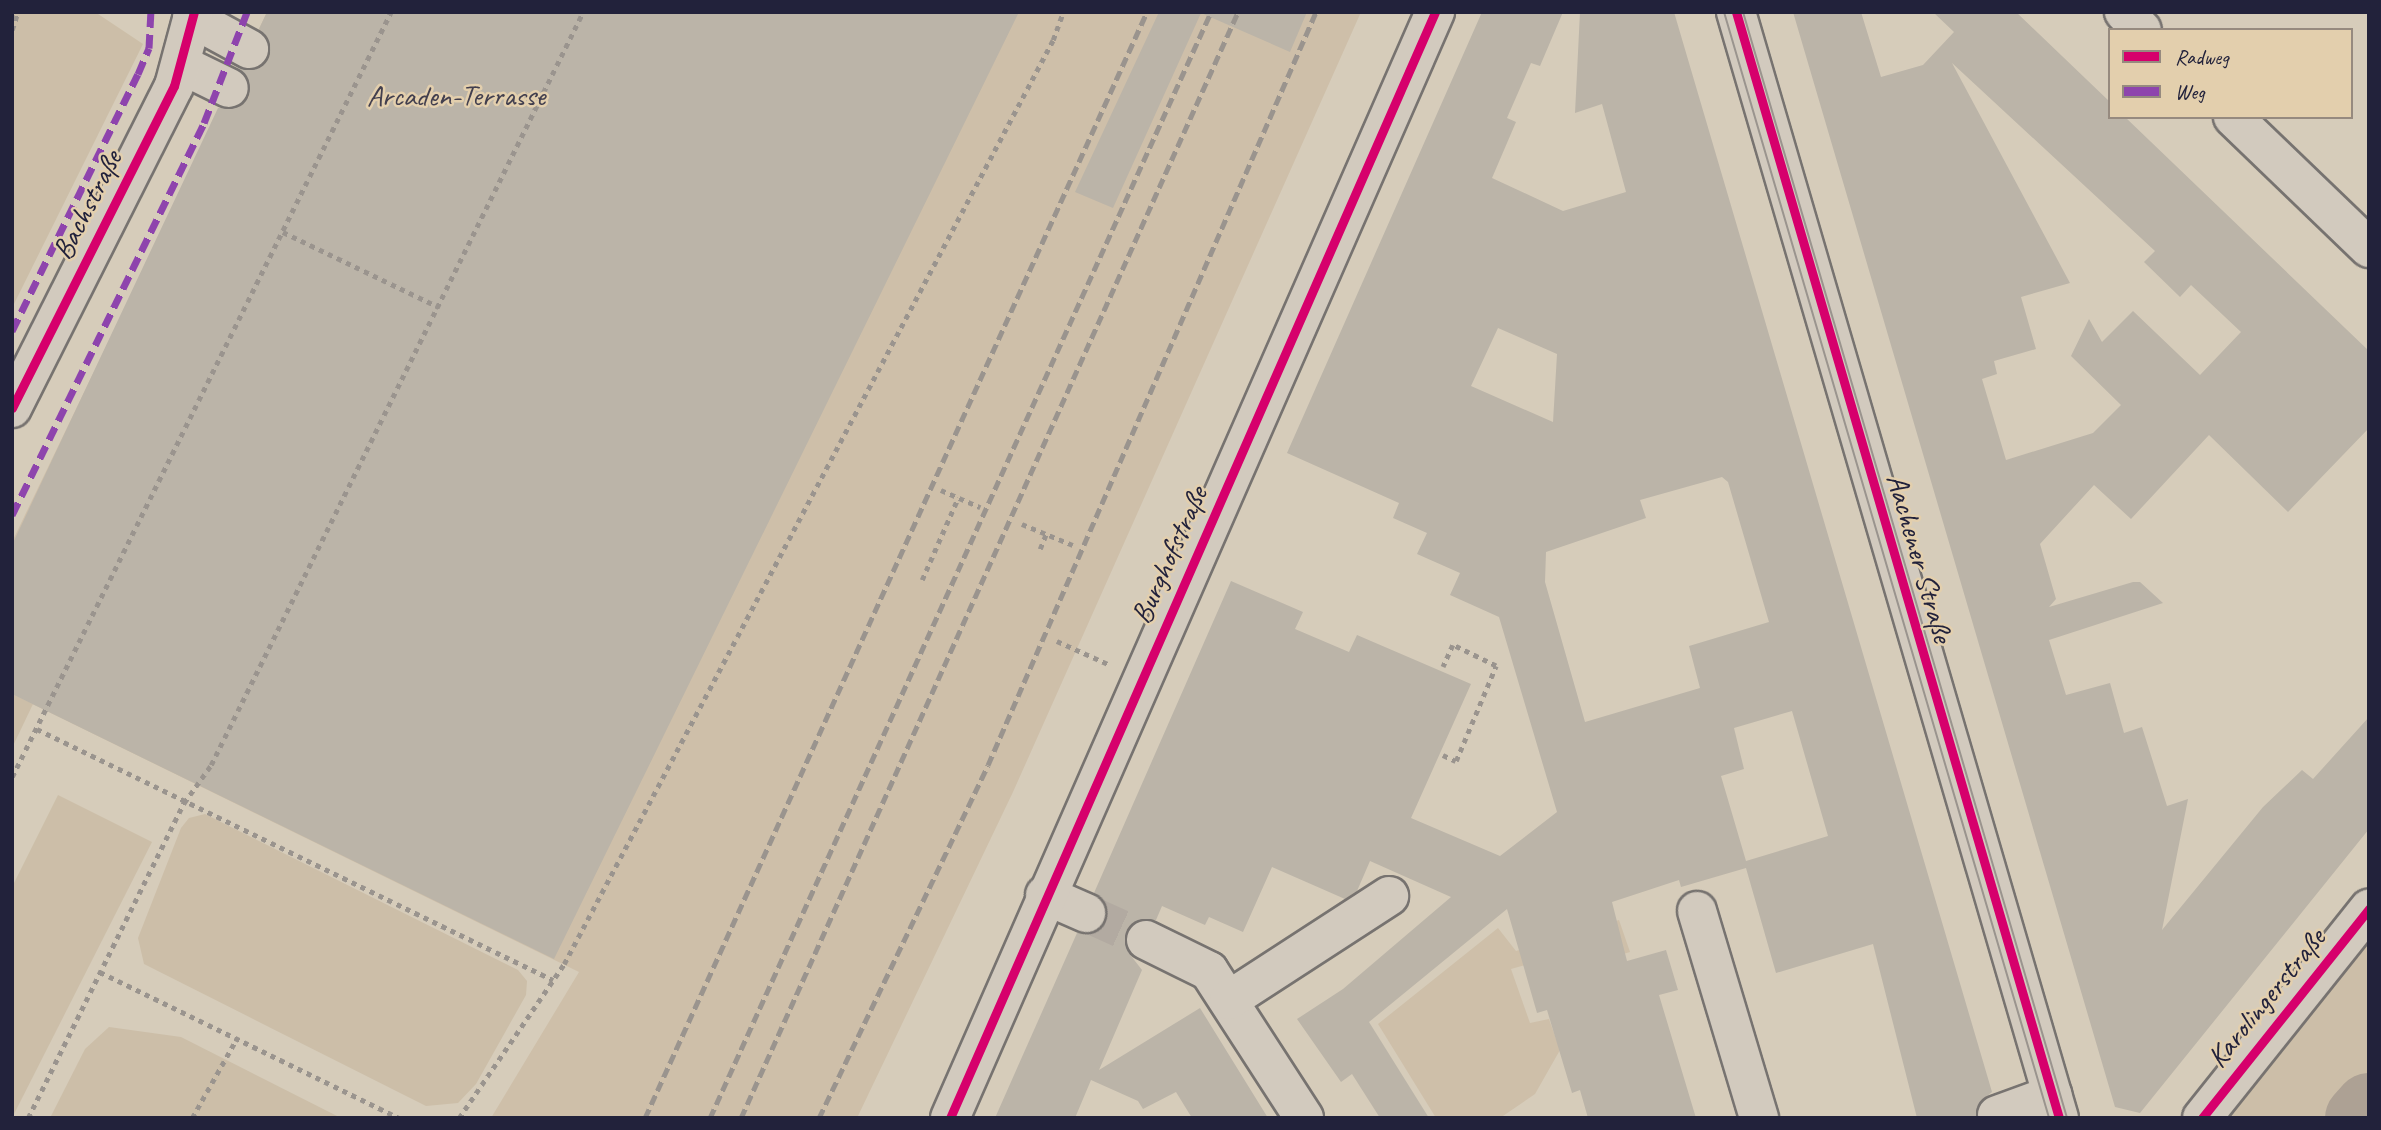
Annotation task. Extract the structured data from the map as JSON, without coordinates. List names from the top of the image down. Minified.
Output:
{"streets":{"street":["Bachstraße","Burghofstraße","Aachener Straße","Karolingerstraße"]},"parks":["Arcaden-Terrasse"],"legend":["Radweg","Weg"]}
